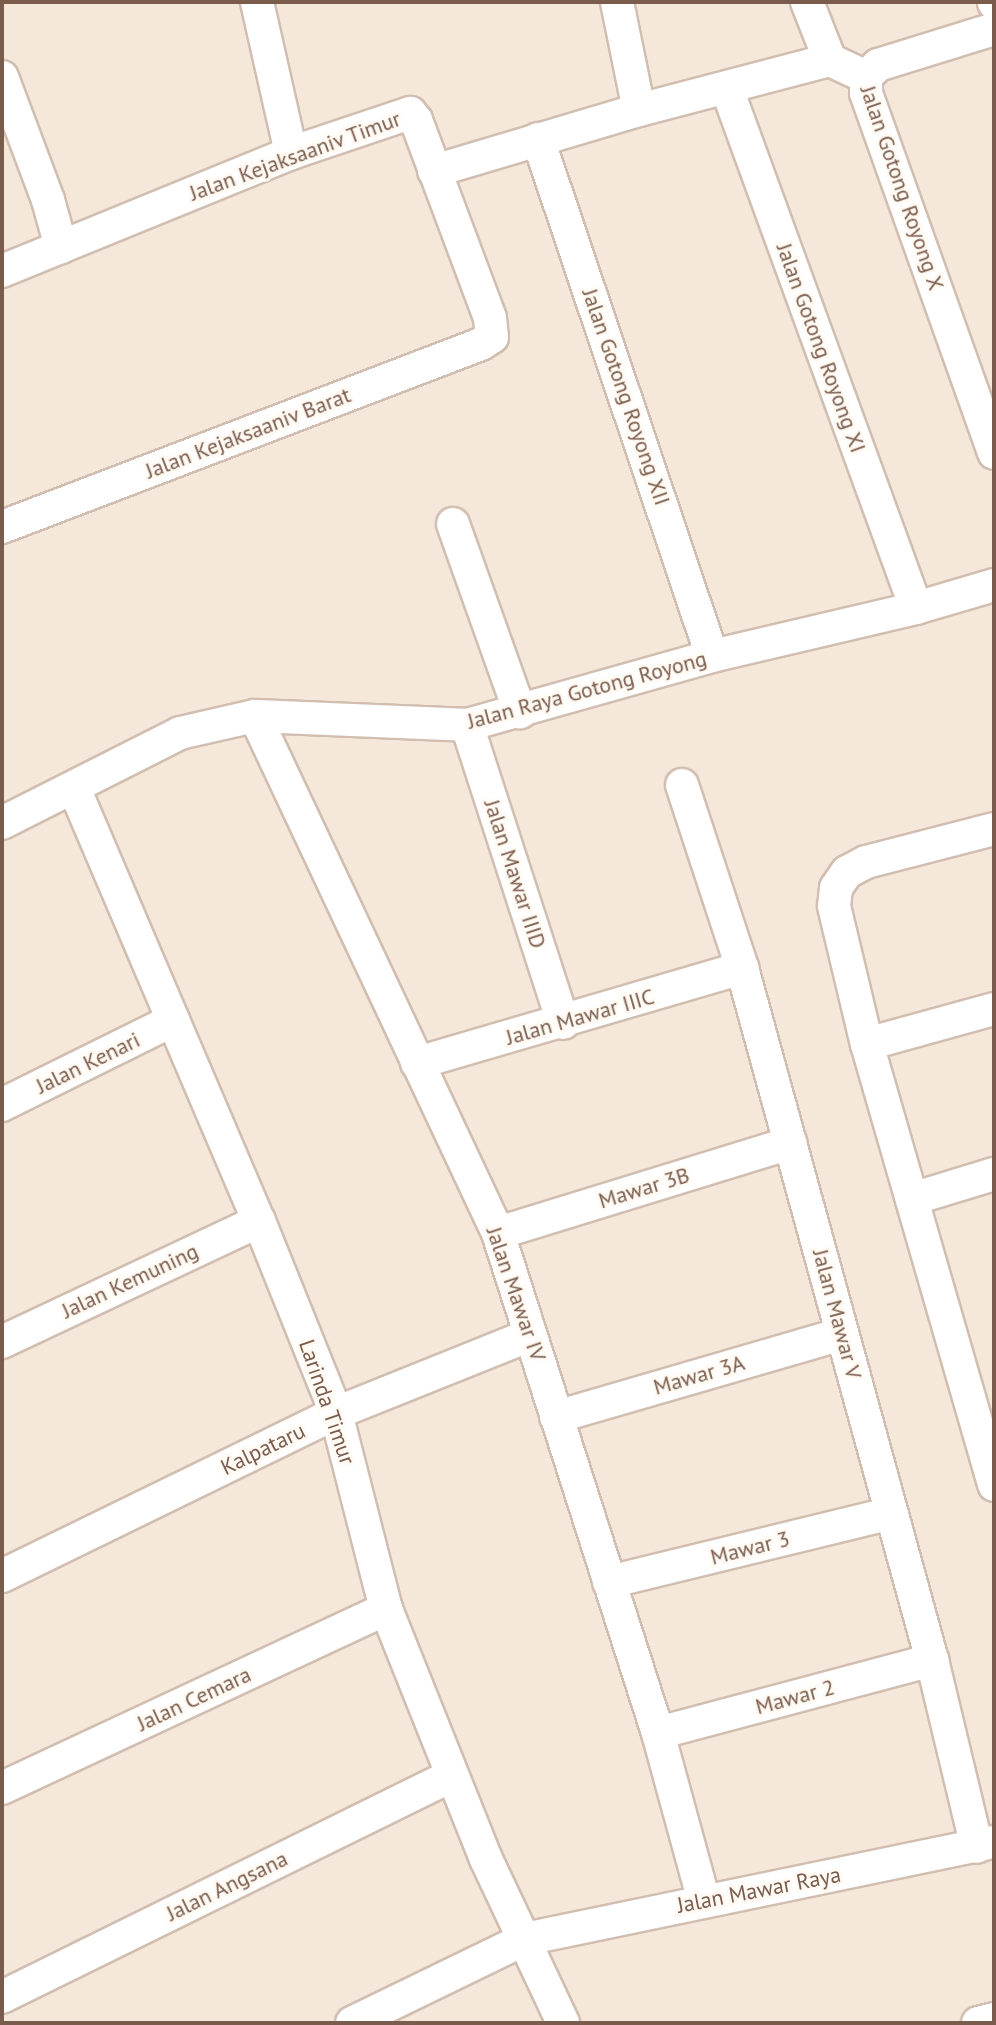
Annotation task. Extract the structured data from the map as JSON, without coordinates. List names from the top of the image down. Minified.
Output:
{"streets":{"street":["Jalan Kejaksaaniv Timur","Jalan Gotong Royong X","Jalan Gotong Royong XI","Jalan Gotong Royong XII","Jalan Kejaksaaniv Barat","Jalan Raya Gotong Royong","Jalan Mawar IIID","Jalan Mawar IIIC","Jalan Kenari","Mawar 3B","Jalan Kemuning","Jalan Mawar IV","Jalan Mawar V","Mawar 3A","Larinda Timur","Kalpataru","Mawar 3","Mawar 2","Jalan Cemara","Jalan Angsana","Jalan Mawar Raya"]},"crossings":[["Jalan Kejaksaaniv Timur","Jalan Kejaksaaniv Barat"],["Jalan Gotong Royong XI","Jalan Raya Gotong Royong"],["Jalan Gotong Royong XII","Jalan Raya Gotong Royong"],["Jalan Raya Gotong Royong","Jalan Mawar IIID"],["Jalan Raya Gotong Royong","Jalan Mawar IV"],["Jalan Raya Gotong Royong","Larinda Timur"],["Jalan Mawar IIID","Jalan Mawar IIIC"],["Jalan Mawar IIIC","Jalan Mawar IV"],["Jalan Mawar IIIC","Jalan Mawar V"],["Jalan Kenari","Larinda Timur"],["Mawar 3B","Jalan Mawar IV"],["Mawar 3B","Jalan Mawar V"],["Jalan Kemuning","Larinda Timur"],["Jalan Mawar IV","Mawar 3A"],["Jalan Mawar IV","Kalpataru"],["Jalan Mawar IV","Mawar 3"],["Jalan Mawar IV","Mawar 2"],["Jalan Mawar IV","Jalan Mawar Raya"],["Jalan Mawar V","Mawar 3A"],["Jalan Mawar V","Mawar 3"],["Jalan Mawar V","Mawar 2"],["Jalan Mawar V","Jalan Mawar Raya"],["Larinda Timur","Kalpataru"],["Larinda Timur","Jalan Cemara"],["Larinda Timur","Jalan Angsana"],["Larinda Timur","Jalan Mawar Raya"]]}
